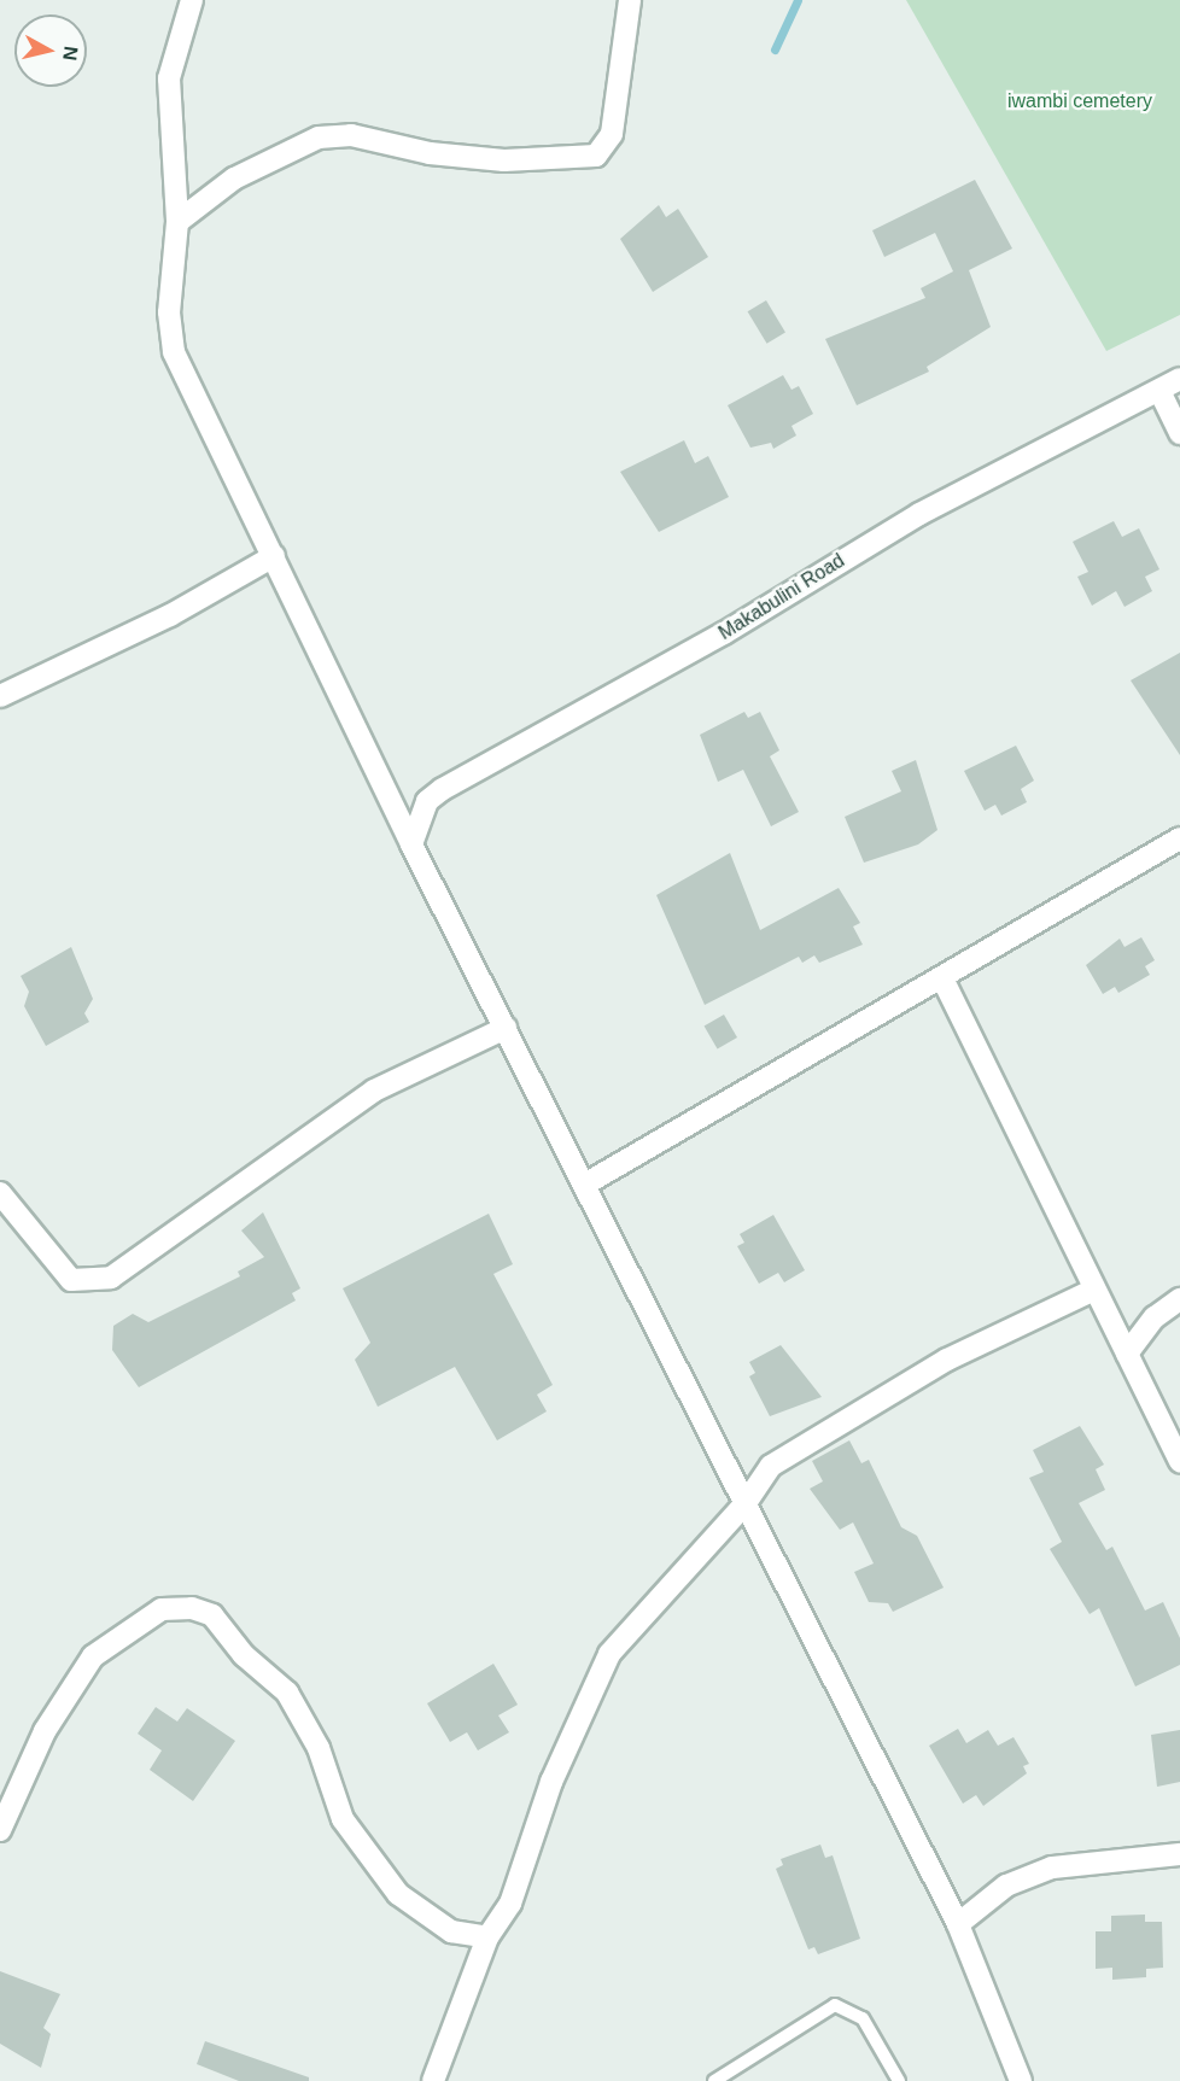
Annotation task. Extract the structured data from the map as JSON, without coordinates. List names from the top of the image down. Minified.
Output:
{"streets":{"street":["Makabulini Road"]},"parks":["iwambi cemetery"],"north":"right"}
